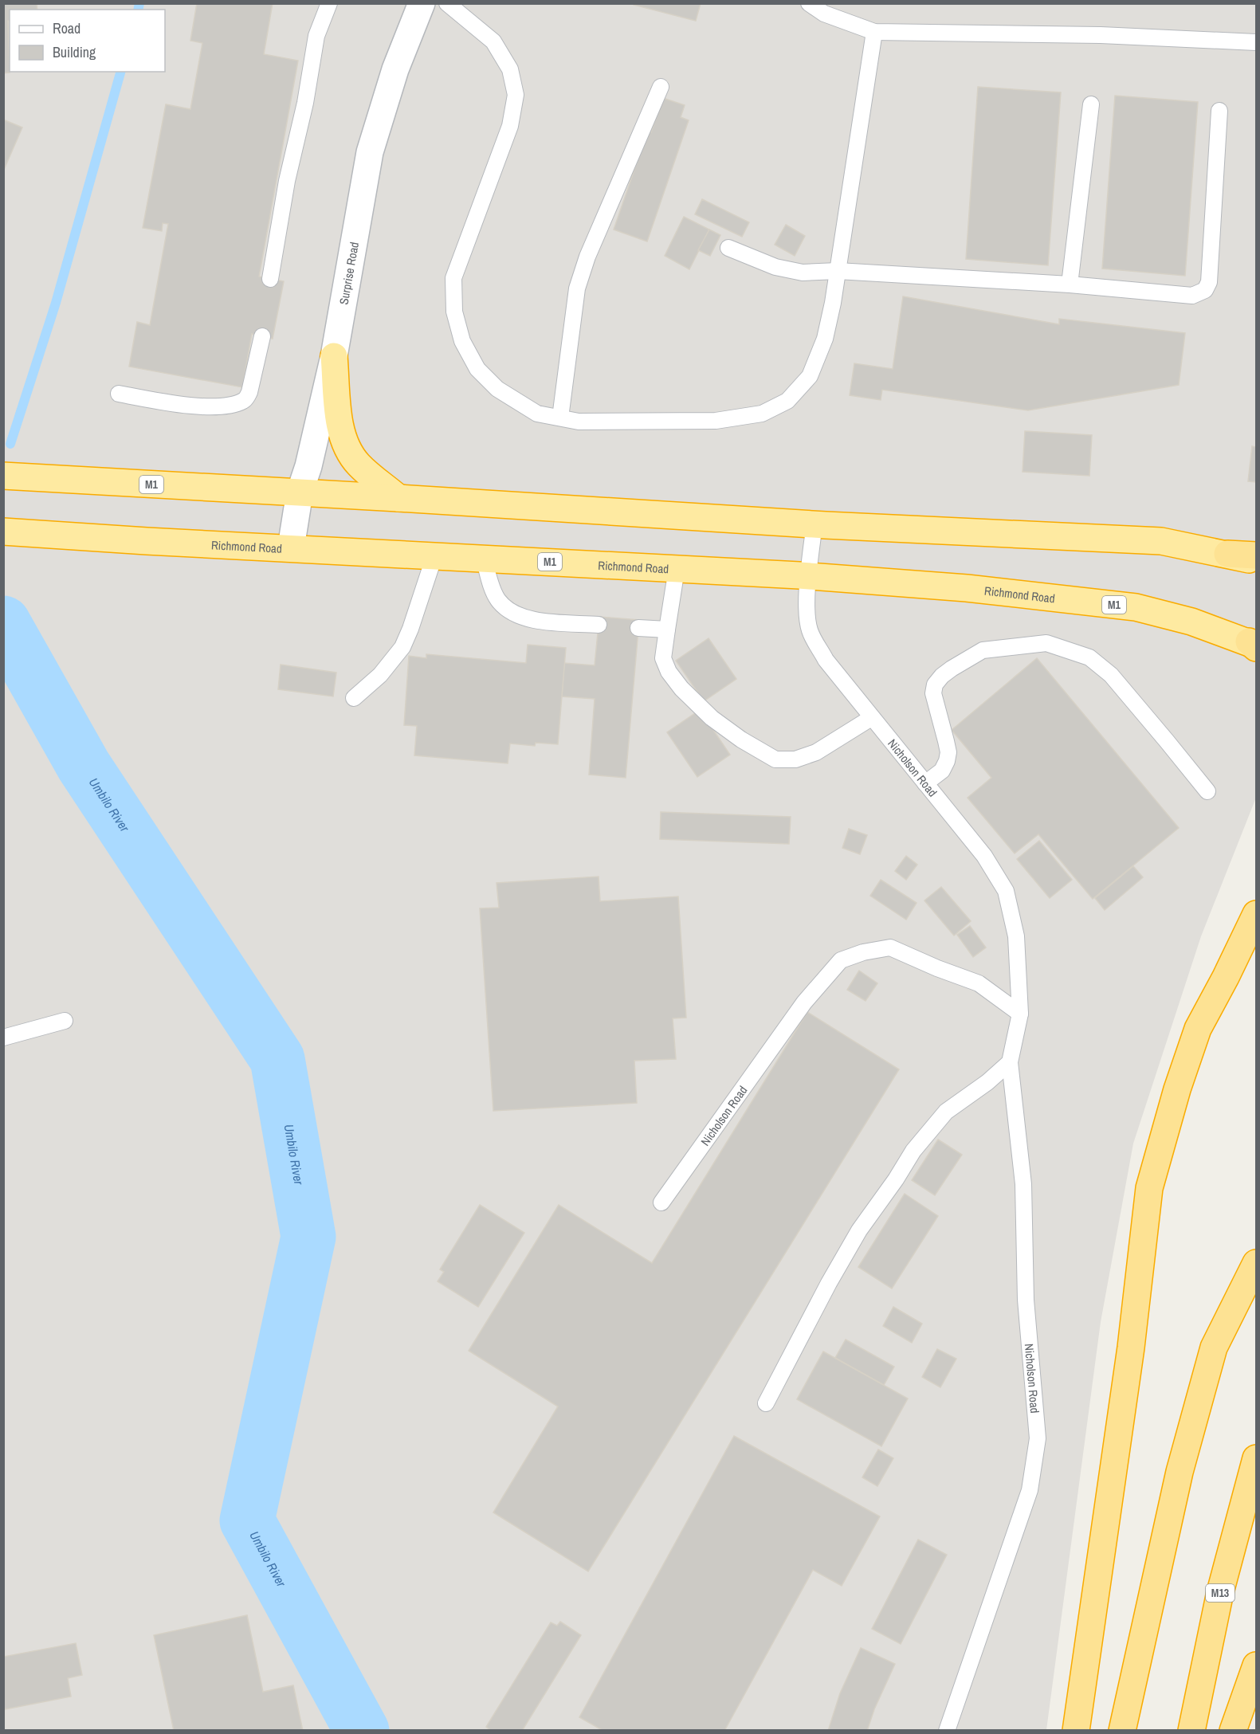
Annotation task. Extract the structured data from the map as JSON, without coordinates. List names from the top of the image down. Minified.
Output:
{"streets":{"highway":["M1","Richmond Road","M13"],"street":["Surprise Road"],"lane":["Nicholson Road"]},"crossings":[["Surprise Road","M1"],["Surprise Road","Richmond Road"],["M1","Nicholson Road"],["Richmond Road","Nicholson Road"]],"water":["Umbilo River"],"legend":["Road","Building"]}
